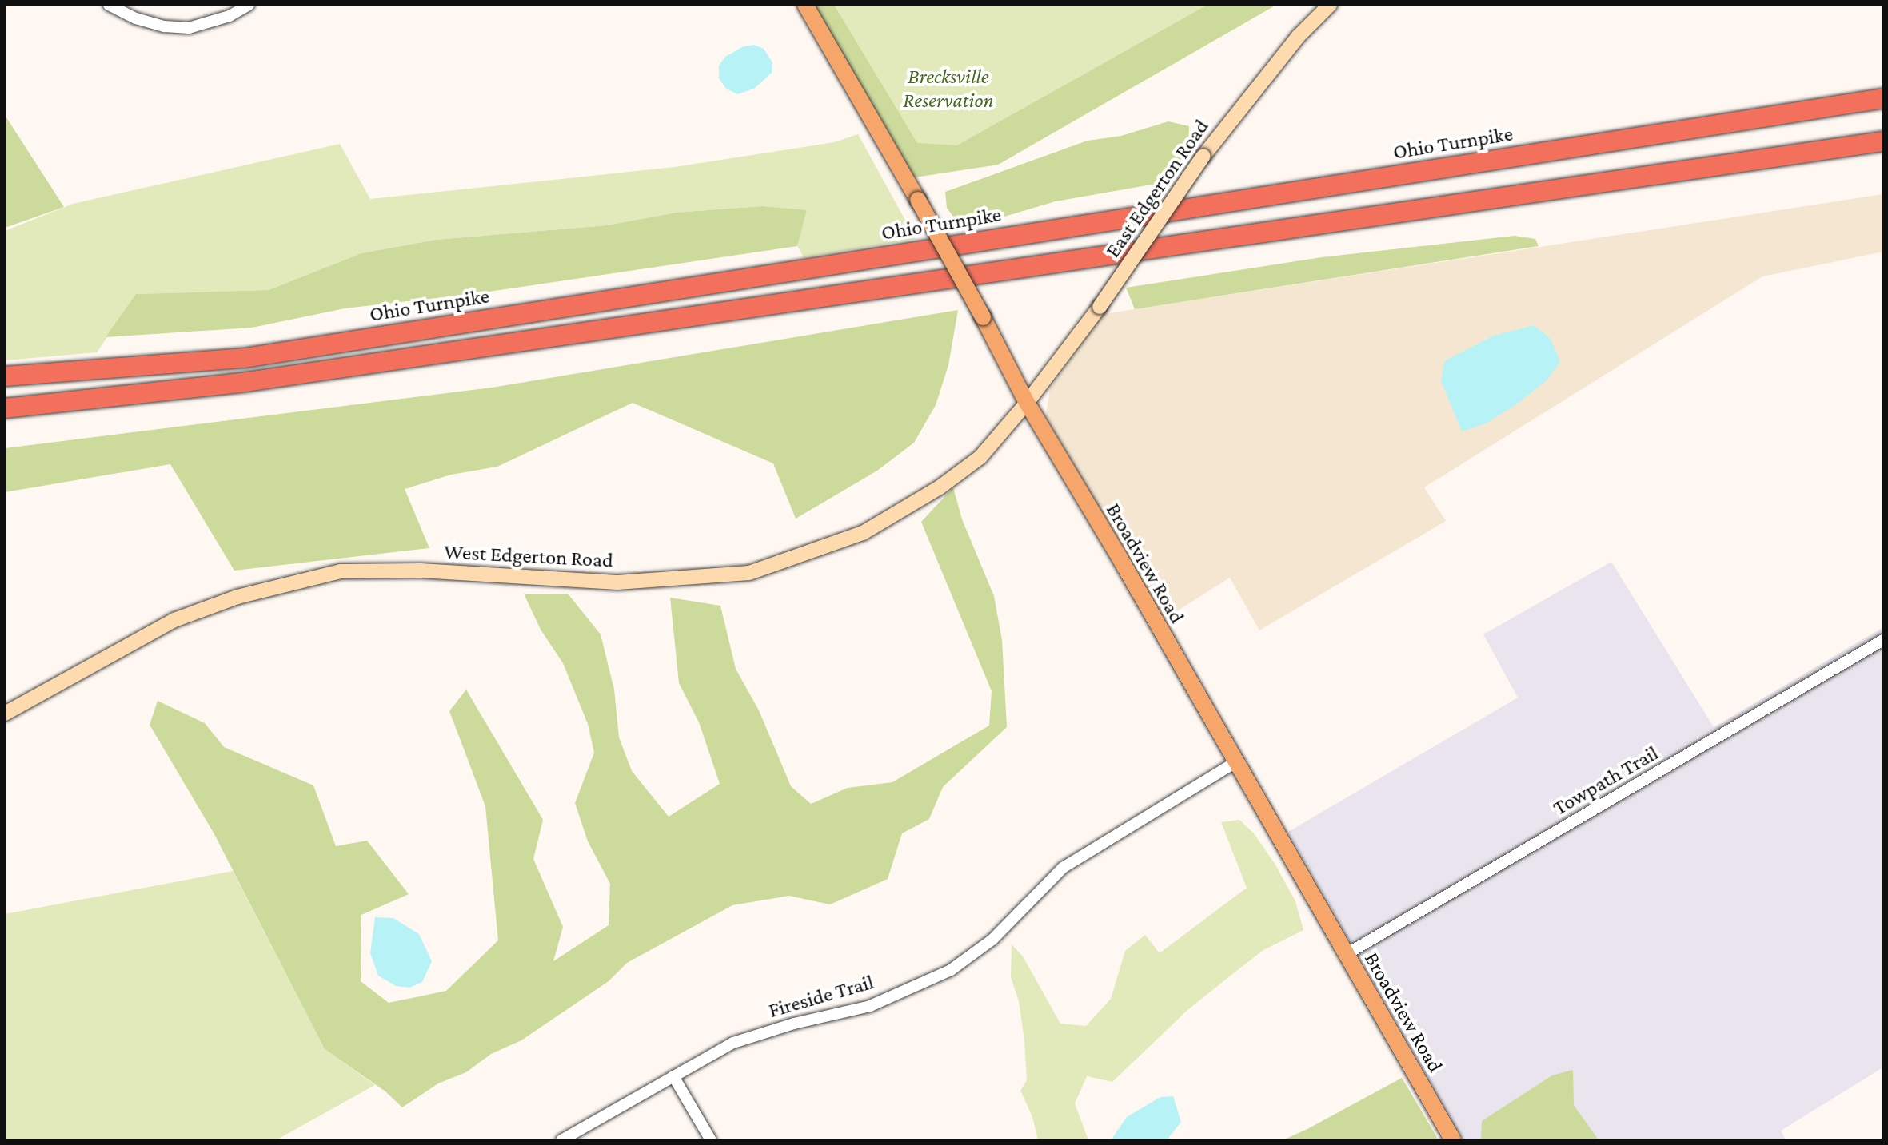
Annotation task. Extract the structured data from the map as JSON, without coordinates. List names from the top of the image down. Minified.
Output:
{"streets":{"highway":["Ohio Turnpike"],"main road":["Broadview Road"],"street":["East Edgerton Road","West Edgerton Road","Towpath Trail","Fireside Trail"]},"crossings":[["East Edgerton Road","West Edgerton Road"],["East Edgerton Road","Broadview Road"],["West Edgerton Road","Broadview Road"],["Broadview Road","Towpath Trail"],["Broadview Road","Fireside Trail"]],"parks":["Brecksville Reservation"]}
